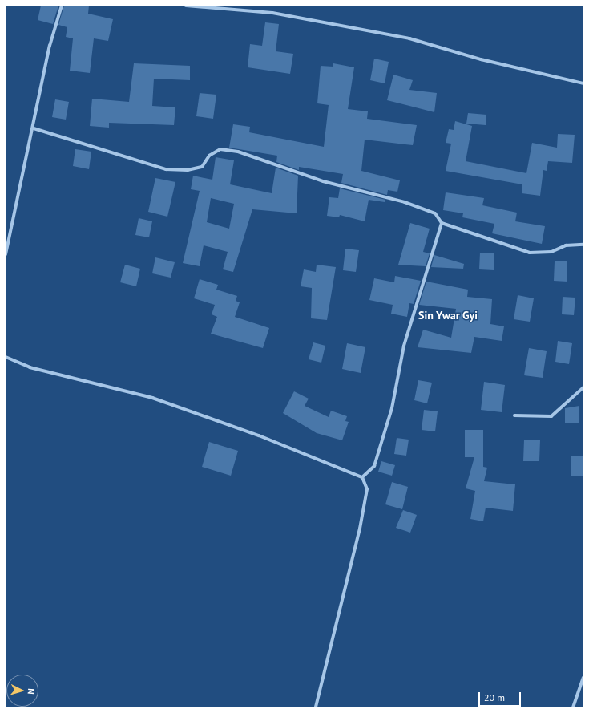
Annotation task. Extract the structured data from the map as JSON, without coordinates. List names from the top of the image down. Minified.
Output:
{"districts":["Sin Ywar Gyi"],"scale_bar":"20 m","north":"right"}
